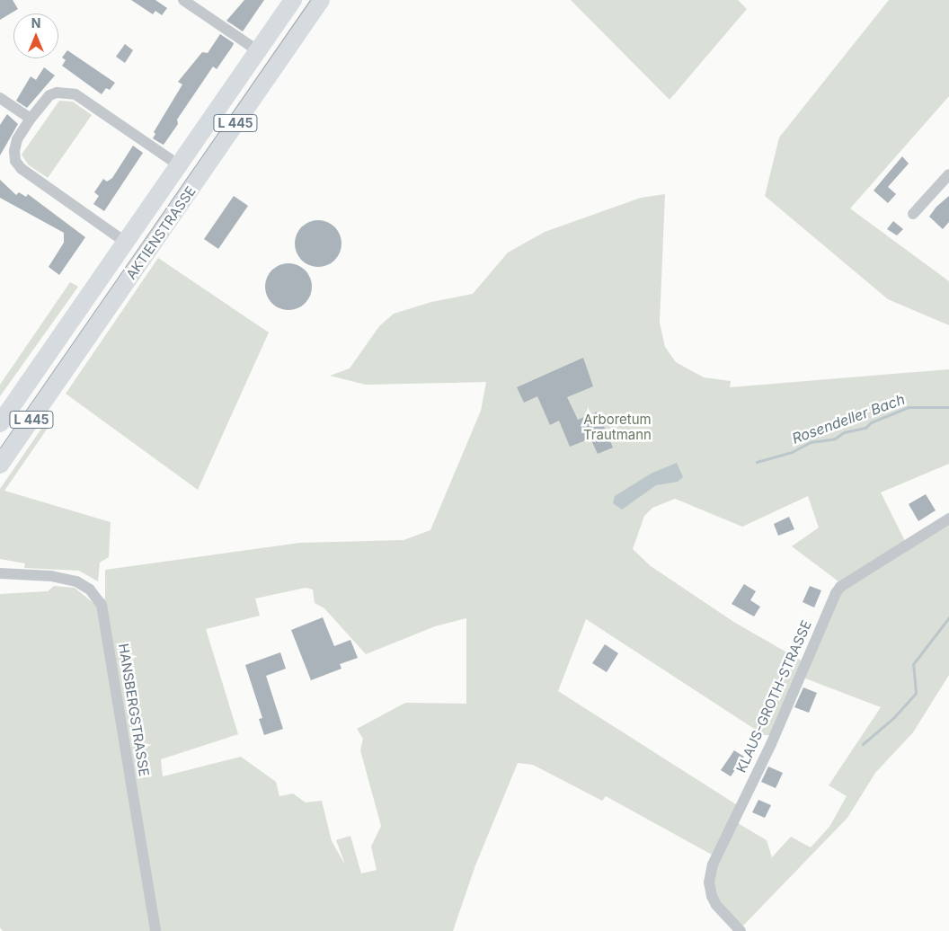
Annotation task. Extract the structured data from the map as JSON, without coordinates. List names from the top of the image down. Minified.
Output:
{"streets":{"main road":["L 445","AKTIENSTRASSE"],"street":["KLAUS-GROTH-STRASSE","HANSBERGSTRASSE"]},"water":["Rosendeller Bach"],"parks":["Arboretum Trautmann"],"north":"top"}
